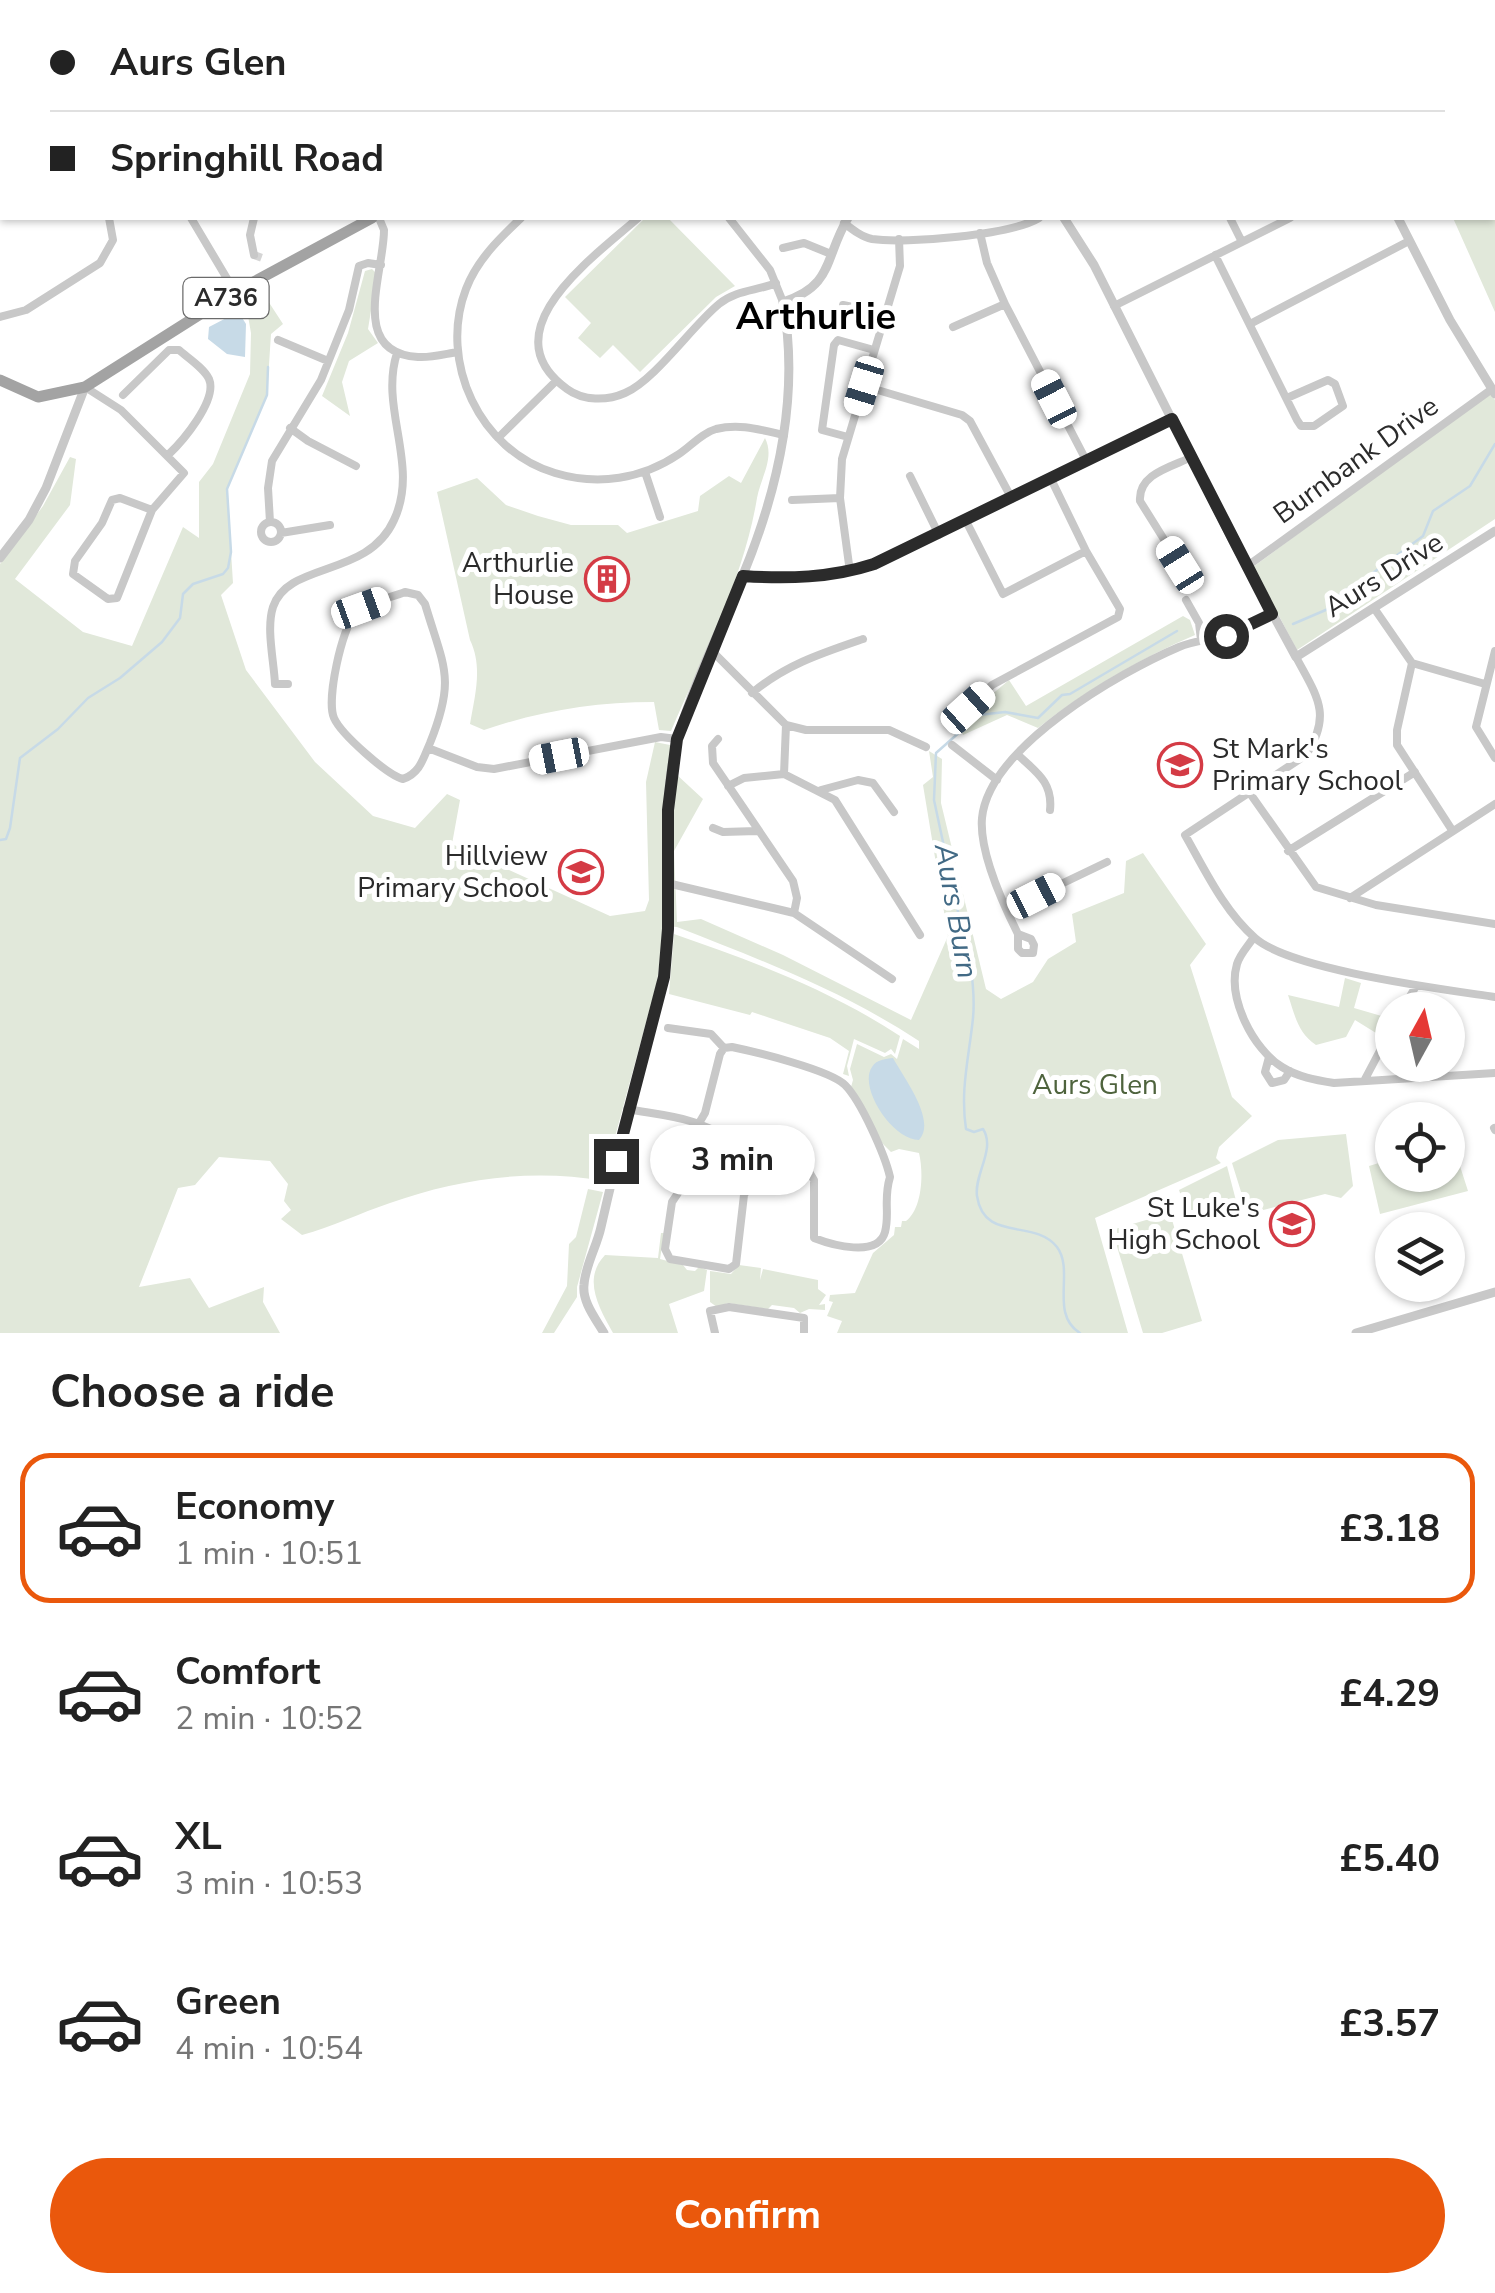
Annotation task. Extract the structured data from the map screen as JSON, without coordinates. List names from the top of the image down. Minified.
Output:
{"streets":{"main road":["A736"],"street":["Burnbank Drive","Aurs Drive"]},"districts":["Arthurlie"],"water":["Aurs Burn"],"parks":["Aurs Glen"],"places":{"building":["Arthurlie House"],"school or university":["St Mark's Primary School","Hillview Primary School","St Luke's High School"]},"north":"top","page":{"banner":["Aurs Glen","Springhill Road"],"bubble":"3 min","heading":"Choose a ride","list":[{"name":"Economy","note":"1 min · 10:51","value":"£3.18"},{"name":"Comfort","note":"2 min · 10:52","value":"£4.29"},{"name":"XL","note":"3 min · 10:53","value":"£5.40"},{"name":"Green","note":"4 min · 10:54","value":"£3.57"}],"buttons":"Confirm"}}
